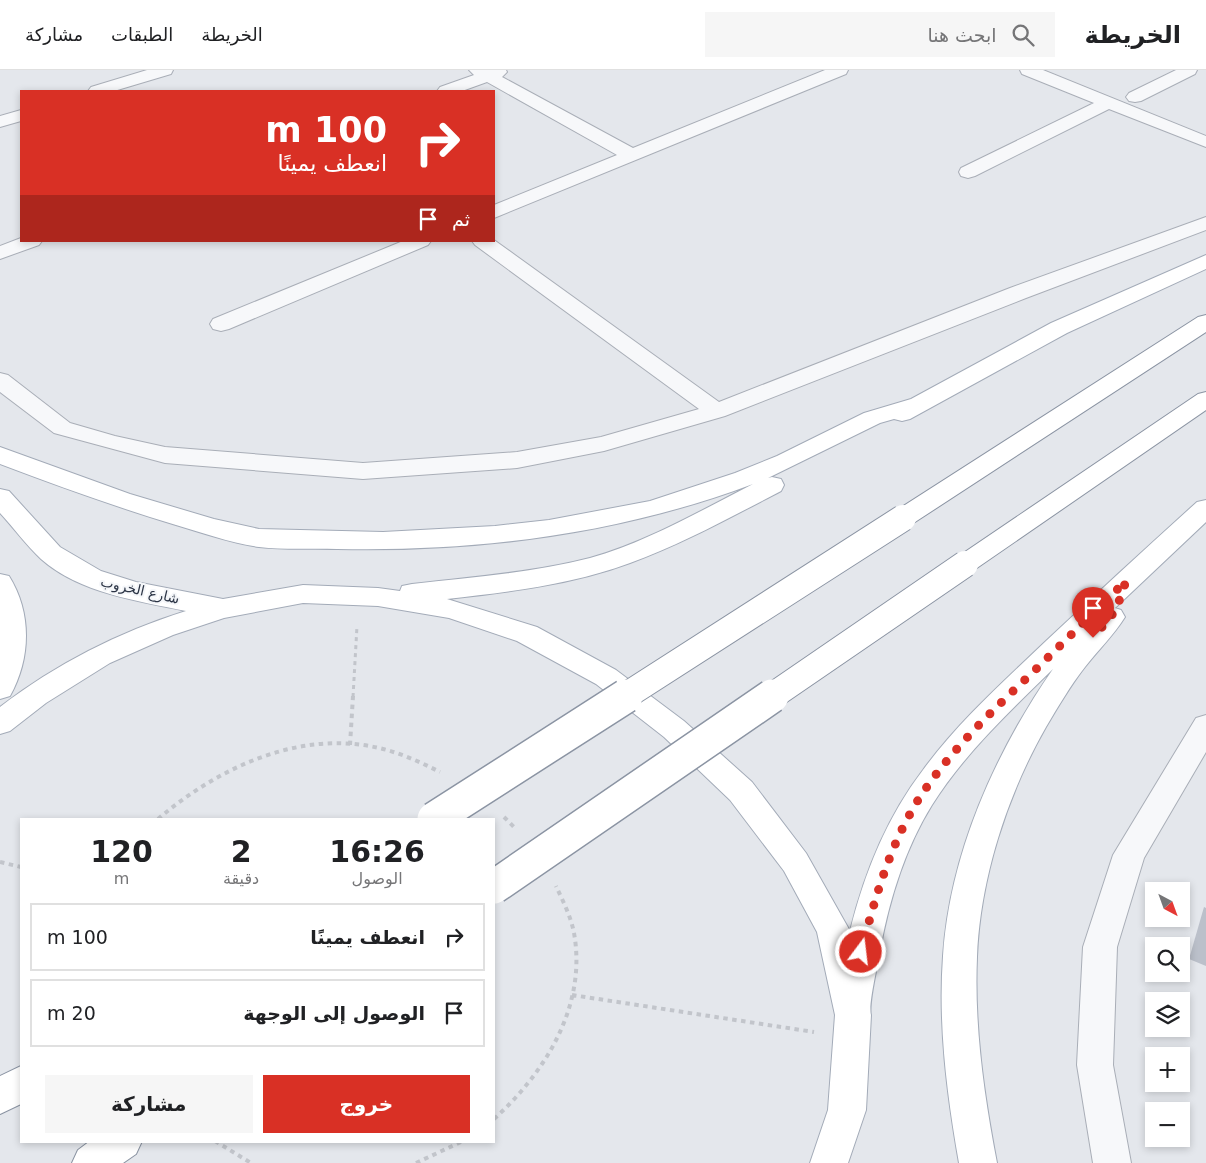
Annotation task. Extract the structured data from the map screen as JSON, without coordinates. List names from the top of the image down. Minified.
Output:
{"streets":{"main road":["شارع الخروب"]},"north":"bottom right","page":{"header":"الخريطة","search":"ابحث هنا","nav":["الخريطة","الطبقات","مشاركة"],"turn":["100 m","انعطف يمينًا"],"then":"ثم","eta":["16:26","الوصول","2","دقيقة","120","m"],"map_buttons":["+","−"],"list":[{"name":"انعطف يمينًا","value":"100 m"},{"name":"الوصول إلى الوجهة","value":"20 m"}],"buttons":["خروج","مشاركة"]}}
